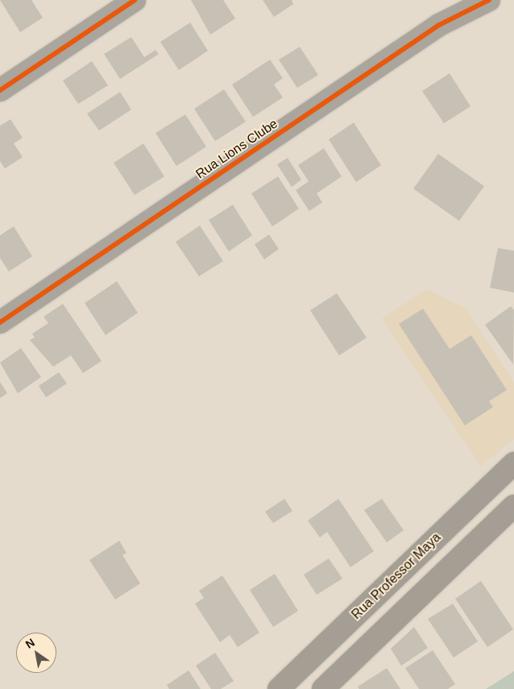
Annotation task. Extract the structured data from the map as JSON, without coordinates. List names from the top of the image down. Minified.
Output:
{"streets":{"main road":["Rua Professor Maya"],"street":["Rua Lions Clube"]},"north":"top left"}
